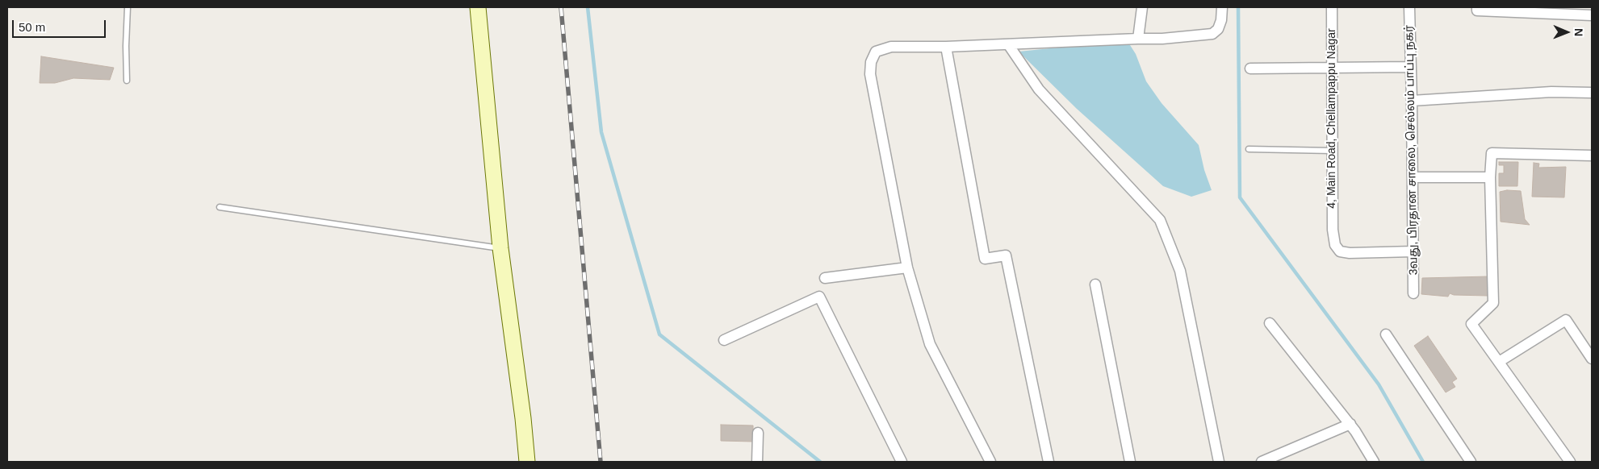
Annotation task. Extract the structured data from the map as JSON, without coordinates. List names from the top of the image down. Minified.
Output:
{"streets":{"street":["4, Main Road, Chellampappu Nagar","3வது, பிரதான சாலை, செல்லம் பாப்பு நகர்"]},"crossings":[["4, Main Road, Chellampappu Nagar","3வது, பிரதான சாலை, செல்லம் பாப்பு நகர்"]],"scale_bar":"50 m","north":"right"}
